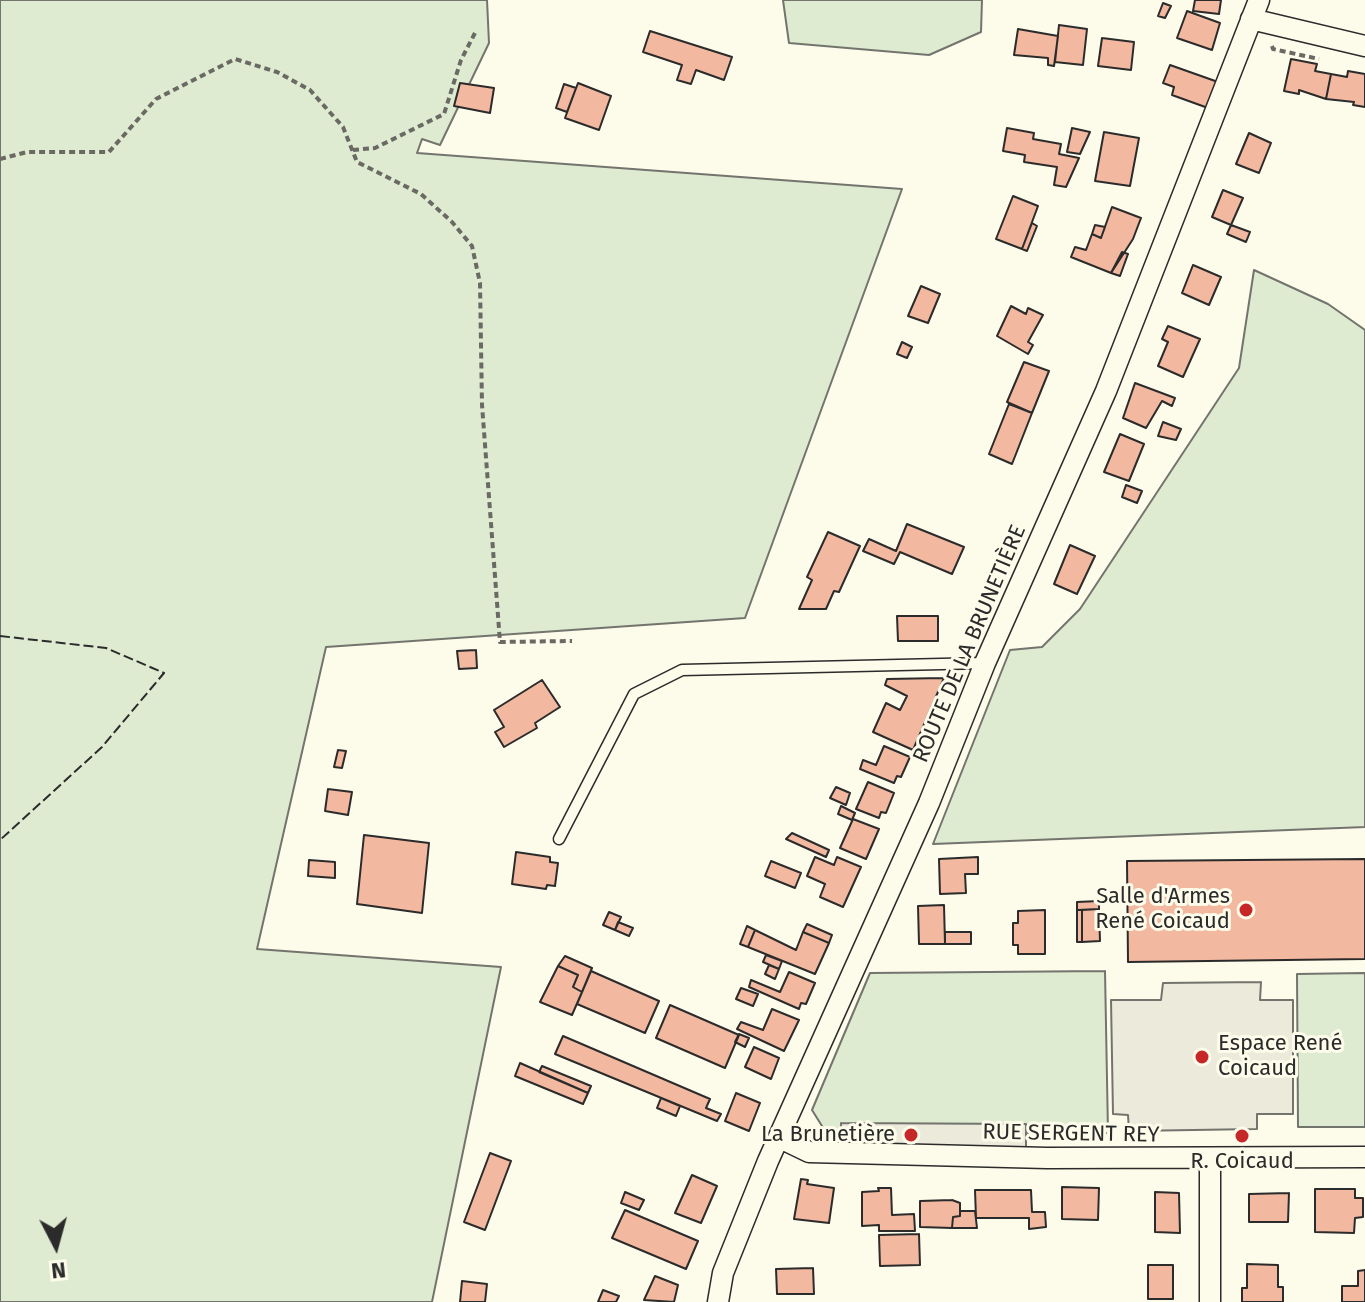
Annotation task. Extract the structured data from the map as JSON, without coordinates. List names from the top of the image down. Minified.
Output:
{"streets":{"street":["ROUTE DE LA BRUNETIÈRE","RUE SERGENT REY"]},"crossings":[["ROUTE DE LA BRUNETIÈRE","RUE SERGENT REY"]],"places":["Salle d'Armes René Coicaud","Espace René Coicaud","La Brunetière","R. Coicaud"],"north":"bottom"}
